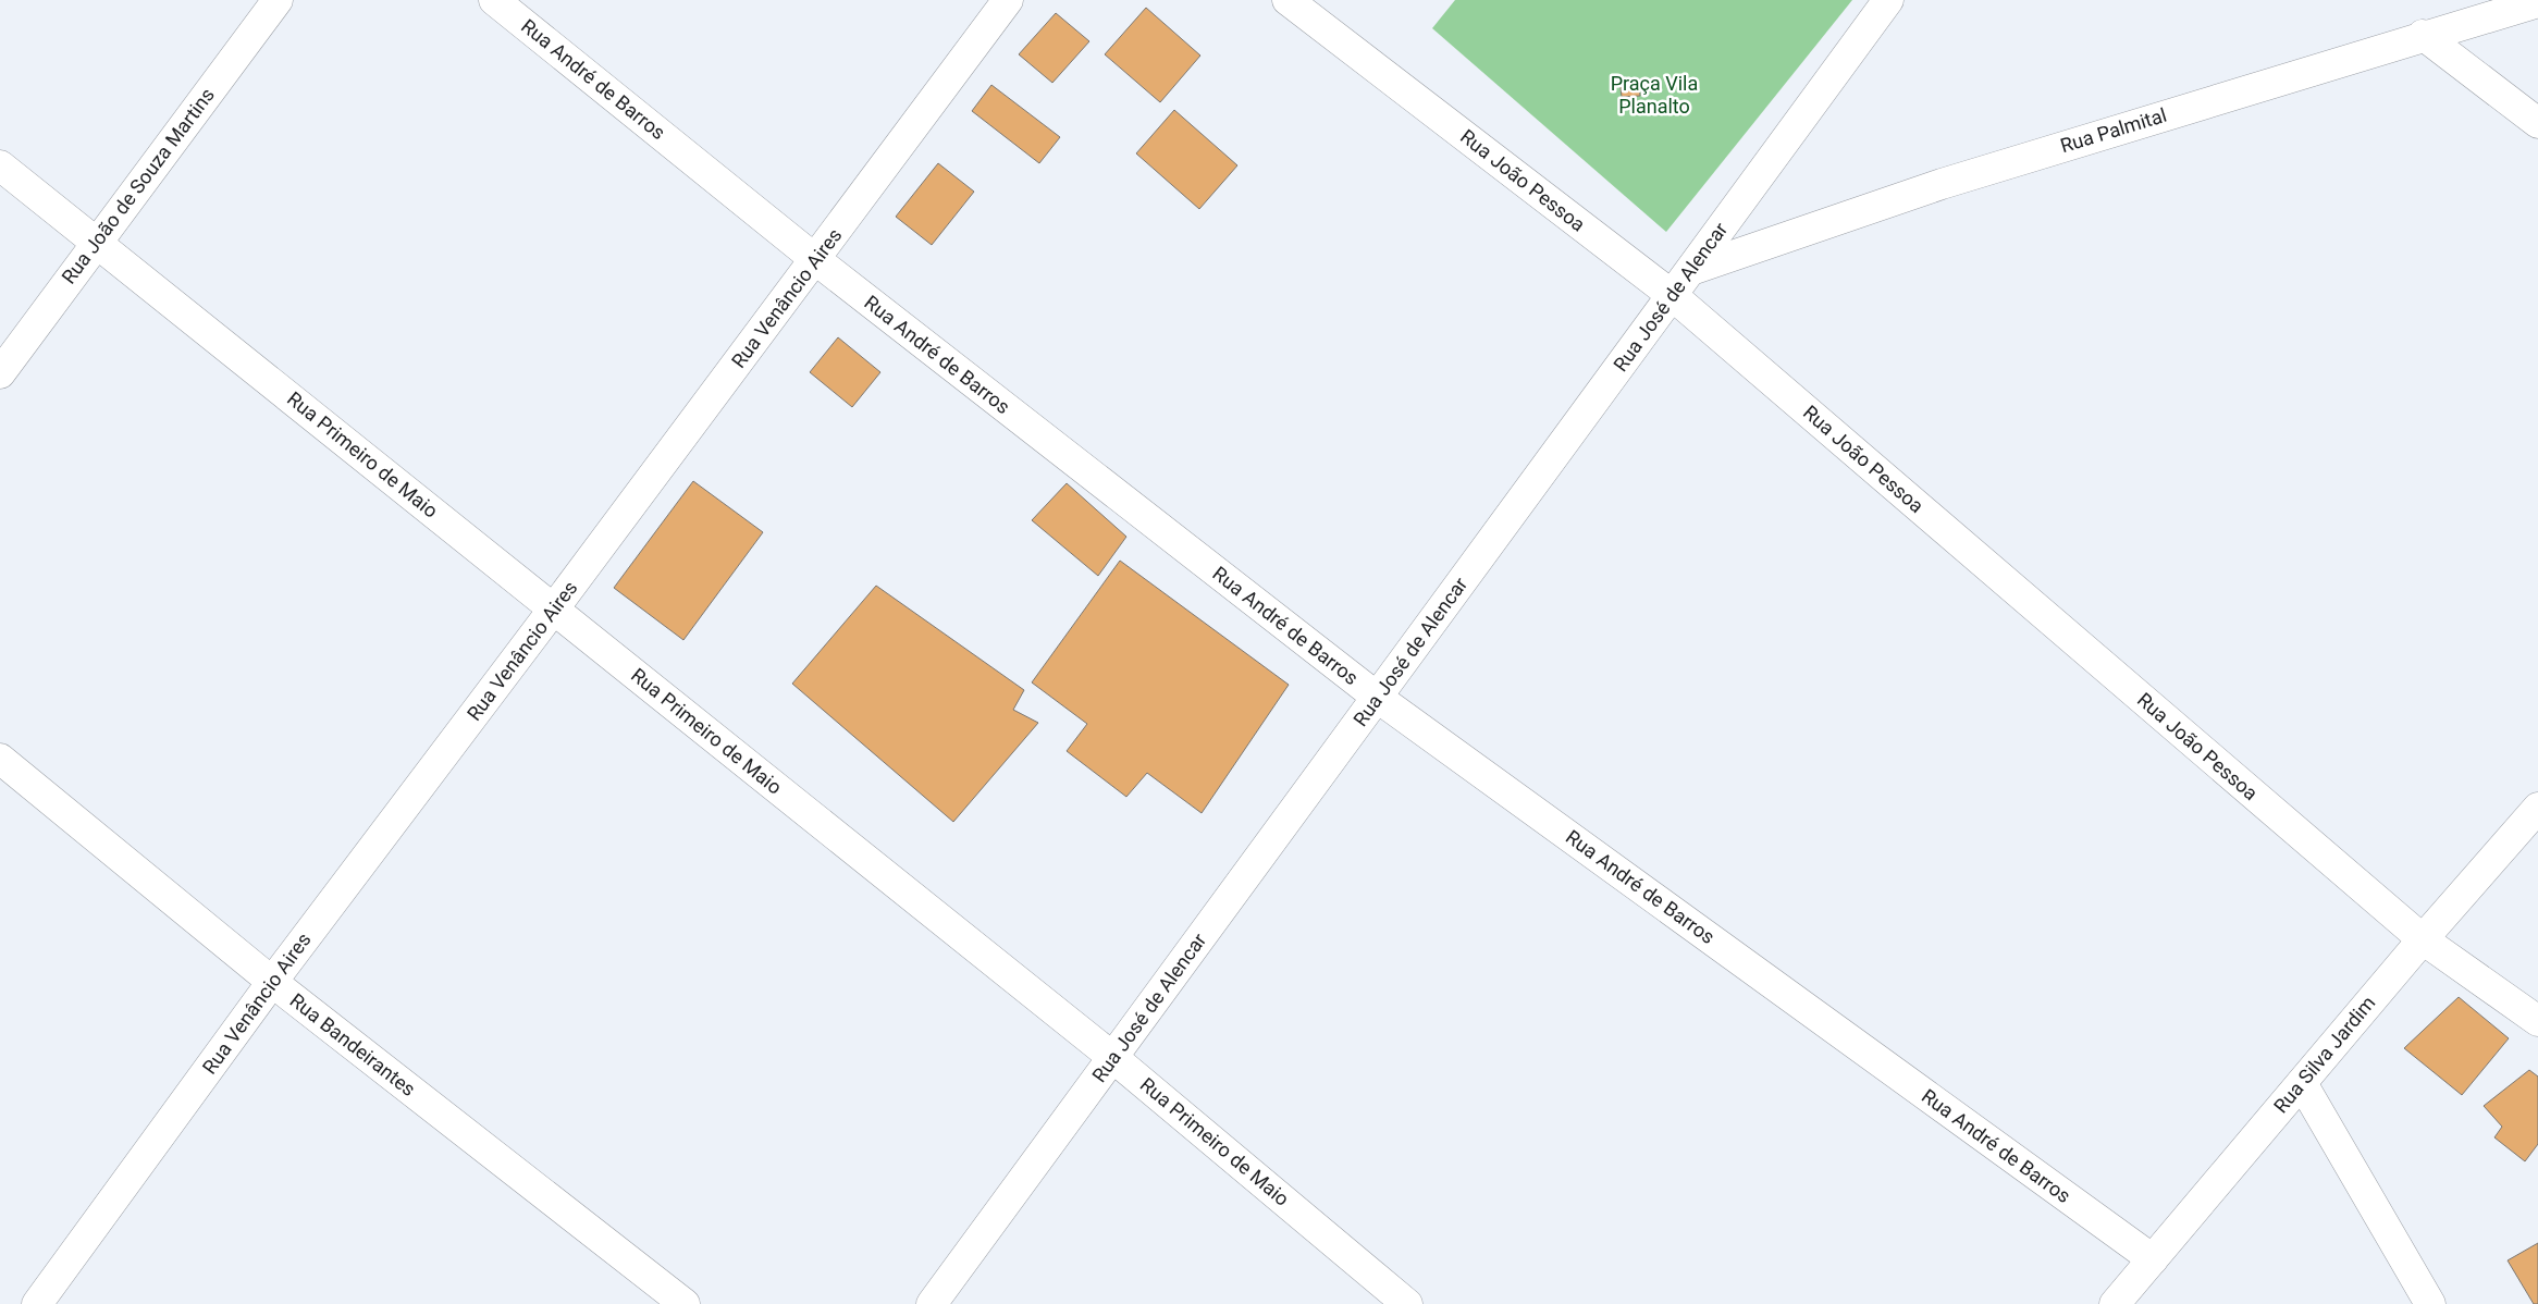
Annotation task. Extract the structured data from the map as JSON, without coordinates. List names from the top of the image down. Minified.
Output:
{"streets":{"street":["Rua André de Barros","Rua Palmital","Rua João Pessoa","Rua João de Souza Martins","Rua José de Alencar","Rua Venâncio Aires","Rua Primeiro de Maio","Rua Bandeirantes","Rua Silva Jardim"]},"crossings":[["Rua André de Barros","Rua José de Alencar"],["Rua André de Barros","Rua Venâncio Aires"],["Rua André de Barros","Rua Silva Jardim"],["Rua Palmital","Rua José de Alencar"],["Rua João Pessoa","Rua José de Alencar"],["Rua João Pessoa","Rua Silva Jardim"],["Rua João de Souza Martins","Rua Primeiro de Maio"],["Rua José de Alencar","Rua Primeiro de Maio"],["Rua Venâncio Aires","Rua Primeiro de Maio"],["Rua Venâncio Aires","Rua Bandeirantes"]],"parks":["Praça Vila Planalto"]}
